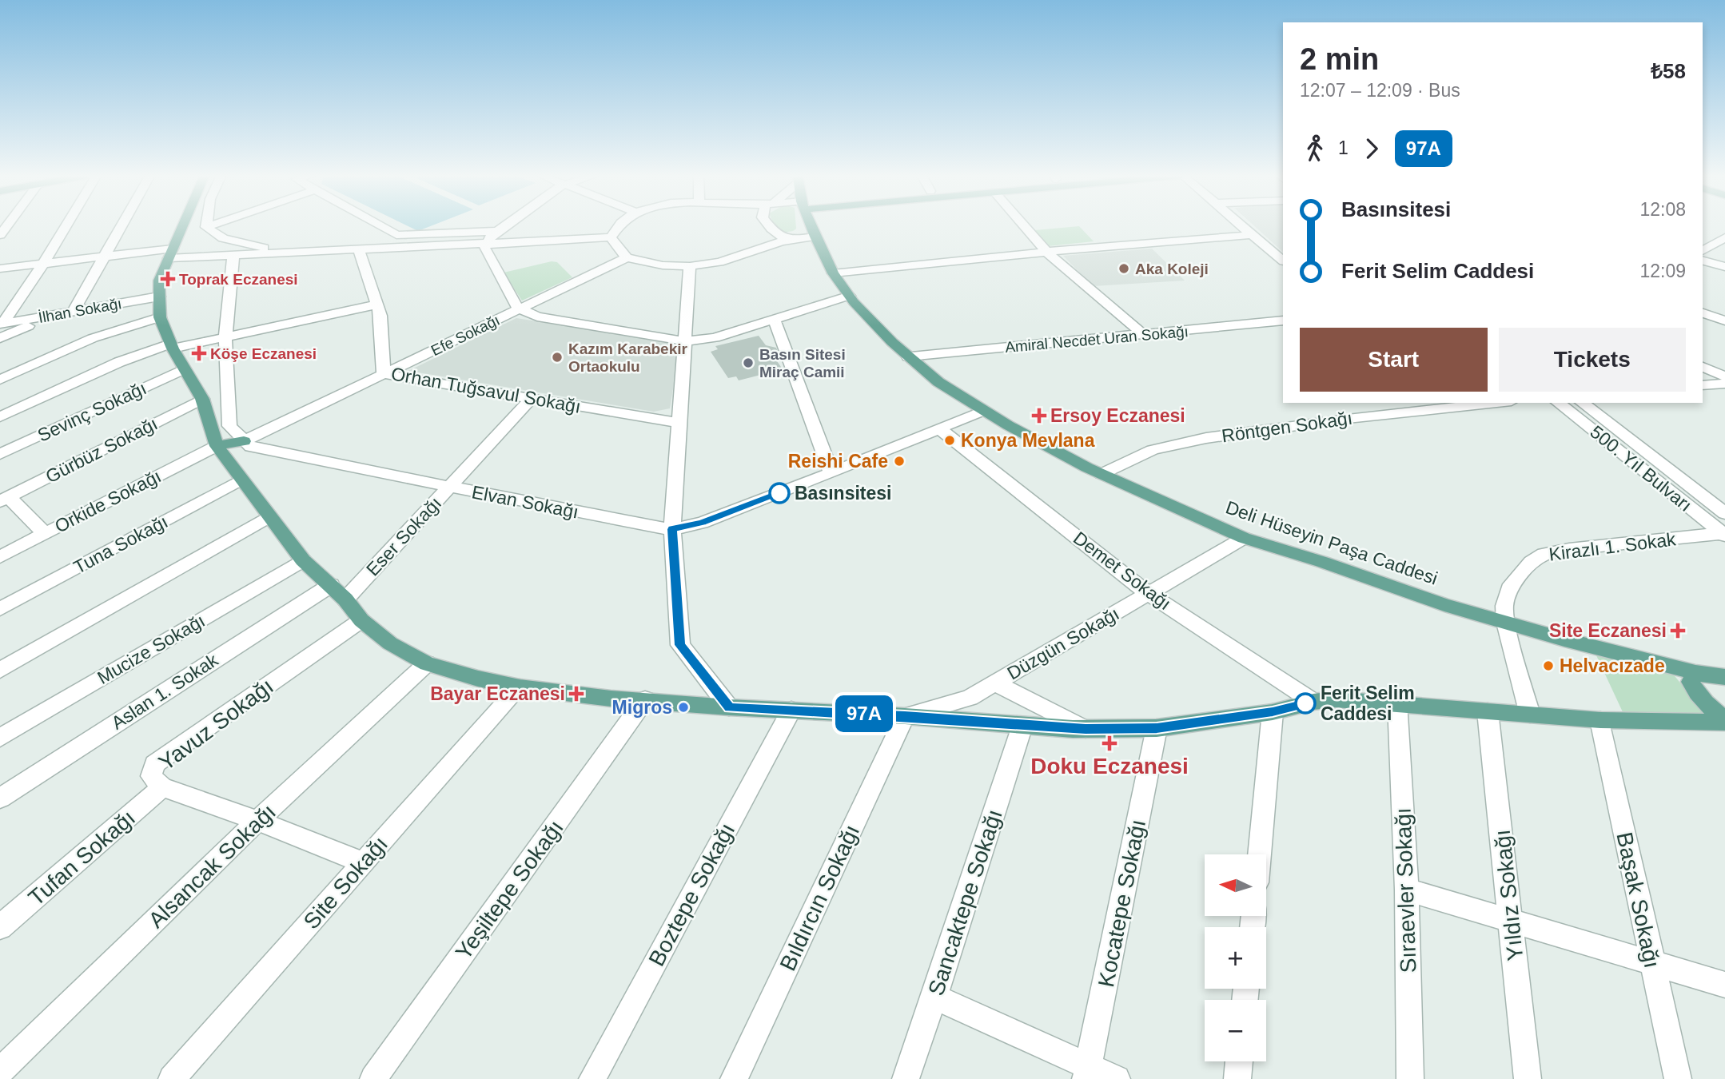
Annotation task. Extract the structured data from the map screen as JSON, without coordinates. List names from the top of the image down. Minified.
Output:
{"streets":{"main road":["Deli Hüseyin Paşa Caddesi"],"street":["İlhan Sokağı","Efe Sokağı","Amiral Necdet Uran Sokağı","Orhan Tuğsavul Sokağı","Sevinç Sokağı","Röntgen Sokağı","Gürbüz Sokağı","500. Yıl Bulvarı","Orkide Sokağı","Elvan Sokağı","Eser Sokağı","Tuna Sokağı","Kirazlı 1. Sokak","Demet Sokağı","Düzgün Sokağı","Mucize Sokağı","Aslan 1. Sokak","Yavuz Sokağı","Tufan Sokağı","Alsancak Sokağı","Site Sokağı","Yeşiltepe Sokağı","Sıraevler Sokağı","Boztepe Sokağı","Yıldız Sokağı","Bıldırcın Sokağı","Başak Sokağı","Sancaktepe Sokağı","Kocatepe Sokağı"]},"crossings":[["Efe Sokağı","Orhan Tuğsavul Sokağı"],["Efe Sokağı","Elvan Sokağı"],["Amiral Necdet Uran Sokağı","Deli Hüseyin Paşa Caddesi"],["Orhan Tuğsavul Sokağı","Eser Sokağı"],["Röntgen Sokağı","Deli Hüseyin Paşa Caddesi"],["500. Yıl Bulvarı","Kirazlı 1. Sokak"],["Elvan Sokağı","Eser Sokağı"],["Elvan Sokağı","Deli Hüseyin Paşa Caddesi"],["Elvan Sokağı","Demet Sokağı"],["Deli Hüseyin Paşa Caddesi","Kirazlı 1. Sokak"],["Deli Hüseyin Paşa Caddesi","Düzgün Sokağı"],["Demet Sokağı","Düzgün Sokağı"],["Düzgün Sokağı","Bıldırcın Sokağı"],["Yavuz Sokağı","Tufan Sokağı"],["Yavuz Sokağı","Alsancak Sokağı"],["Yavuz Sokağı","Site Sokağı"]],"places":{"other":["Aka Koleji","Kazım Karabekir Ortaokulu","Basın Sitesi Miraç Camii","Konya Mevlana","Reishi Cafe","Basınsitesi","Helvacızade","Ferit Selim Caddesi","Migros"],"health":["Toprak Eczanesi","Köşe Eczanesi","Ersoy Eczanesi","Site Eczanesi","Bayar Eczanesi","Doku Eczanesi"]},"lines":["bus line 97A"],"north":"left","page":{"on_map":"97A","heading":["2 min","12:07 – 12:09 · Bus","₺58"],"legs":["1","97A"],"list":[{"name":"Basınsitesi","value":"12:08"},{"name":"Ferit Selim Caddesi","value":"12:09"}],"buttons":["Start","Tickets"],"map_buttons":["+","−"]}}
